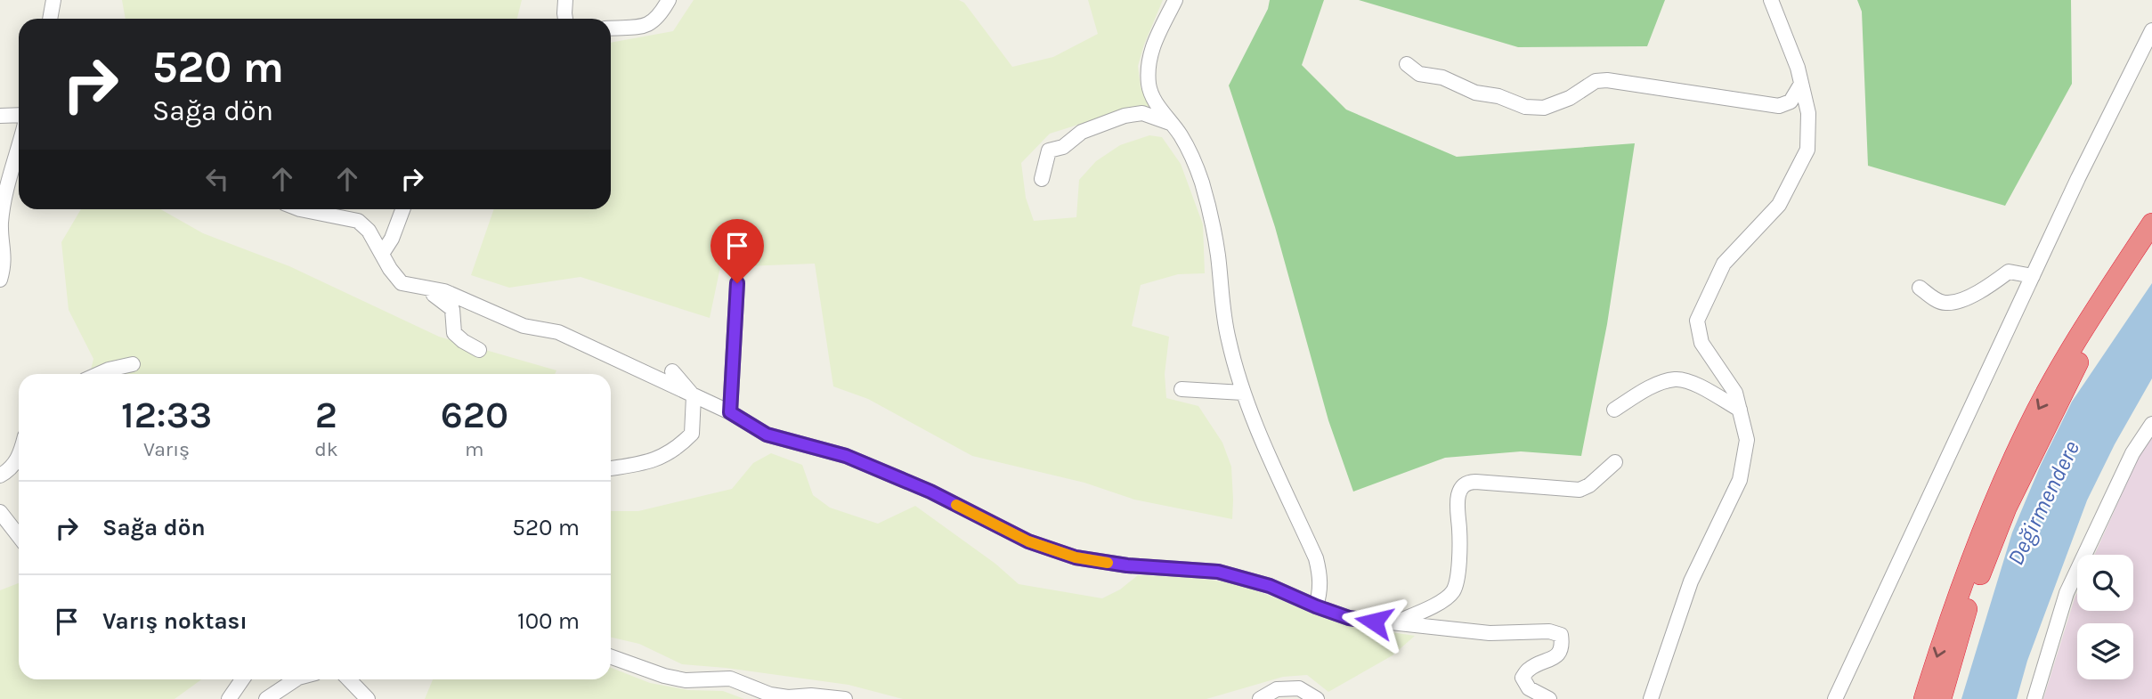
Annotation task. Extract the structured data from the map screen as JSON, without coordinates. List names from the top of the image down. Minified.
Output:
{"water":["Değirmendere"],"page":{"turn":["520 m","Sağa dön"],"eta":["12:33","Varış","2","dk","620","m"],"list":[{"name":"Sağa dön","value":"520 m"},{"name":"Varış noktası","value":"100 m"}]}}
